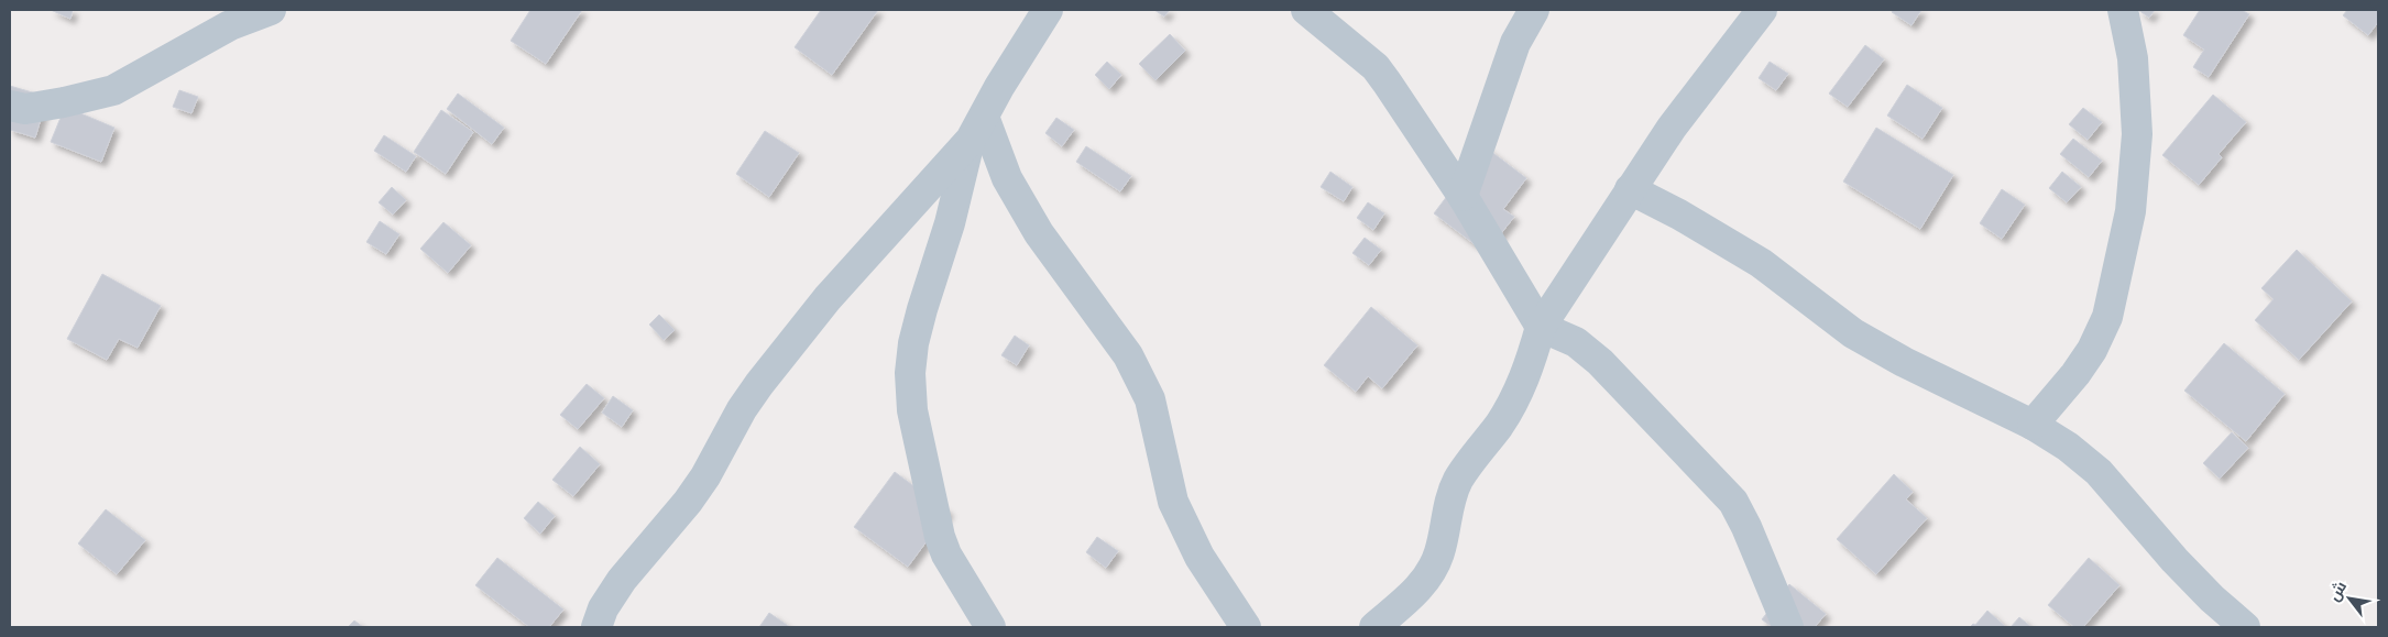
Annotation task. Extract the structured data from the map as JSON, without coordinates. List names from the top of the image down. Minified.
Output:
{"north":"top left"}
